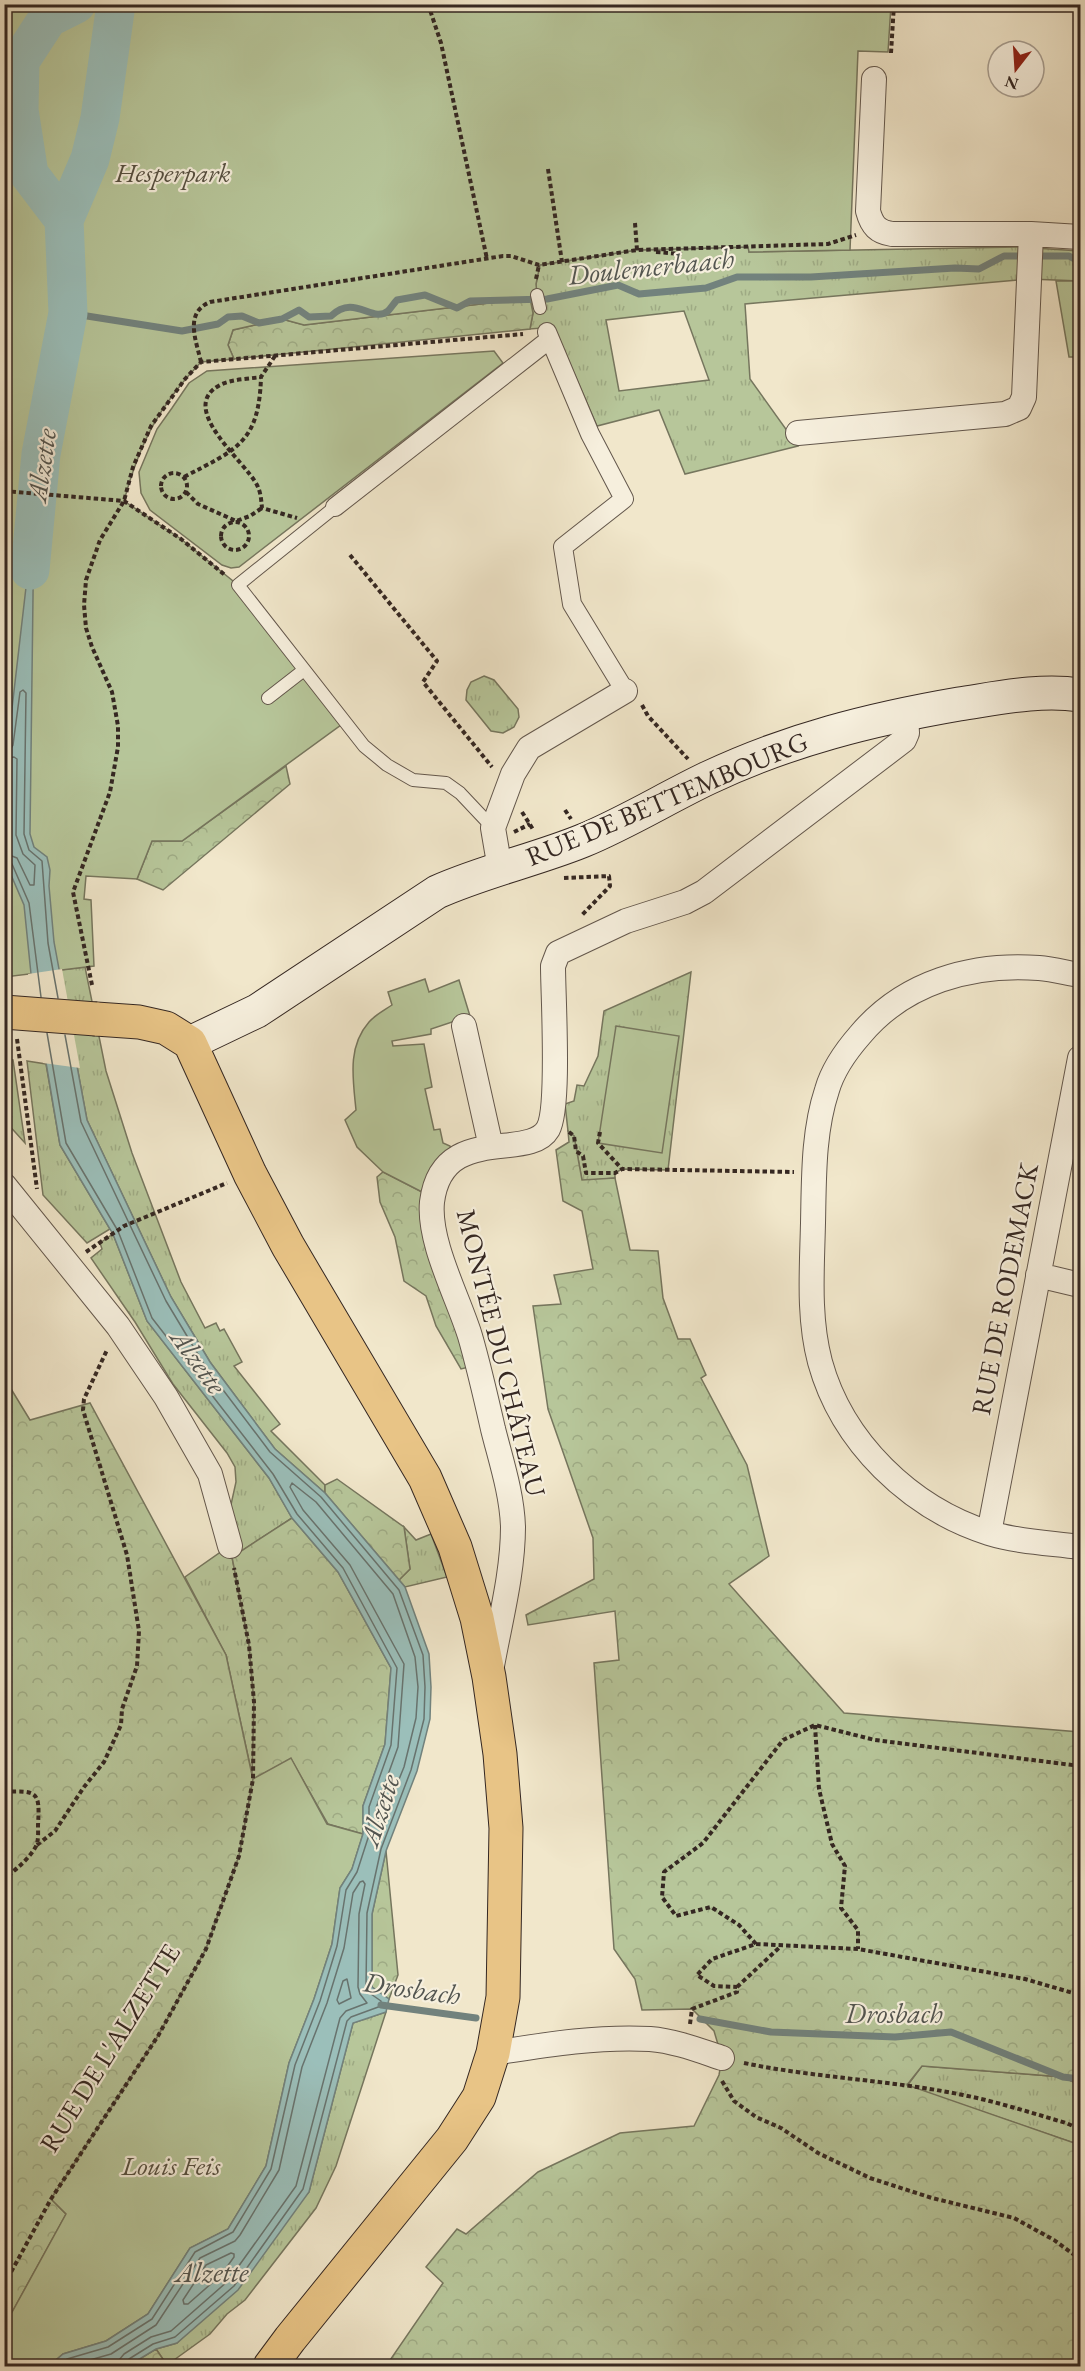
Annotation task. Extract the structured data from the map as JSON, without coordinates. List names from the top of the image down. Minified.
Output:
{"streets":{"main road":["RUE DE BETTEMBOURG"],"street":["RUE DE RODEMACK","MONTÉE DU CHÂTEAU"],"path":["RUE DE L'ALZETTE"]},"crossings":[["RUE DE BETTEMBOURG","MONTÉE DU CHÂTEAU"]],"water":["Doulemerbaach","Alzette","Drosbach"],"parks":["Hesperpark","Louis Feis"],"north":"bottom"}
